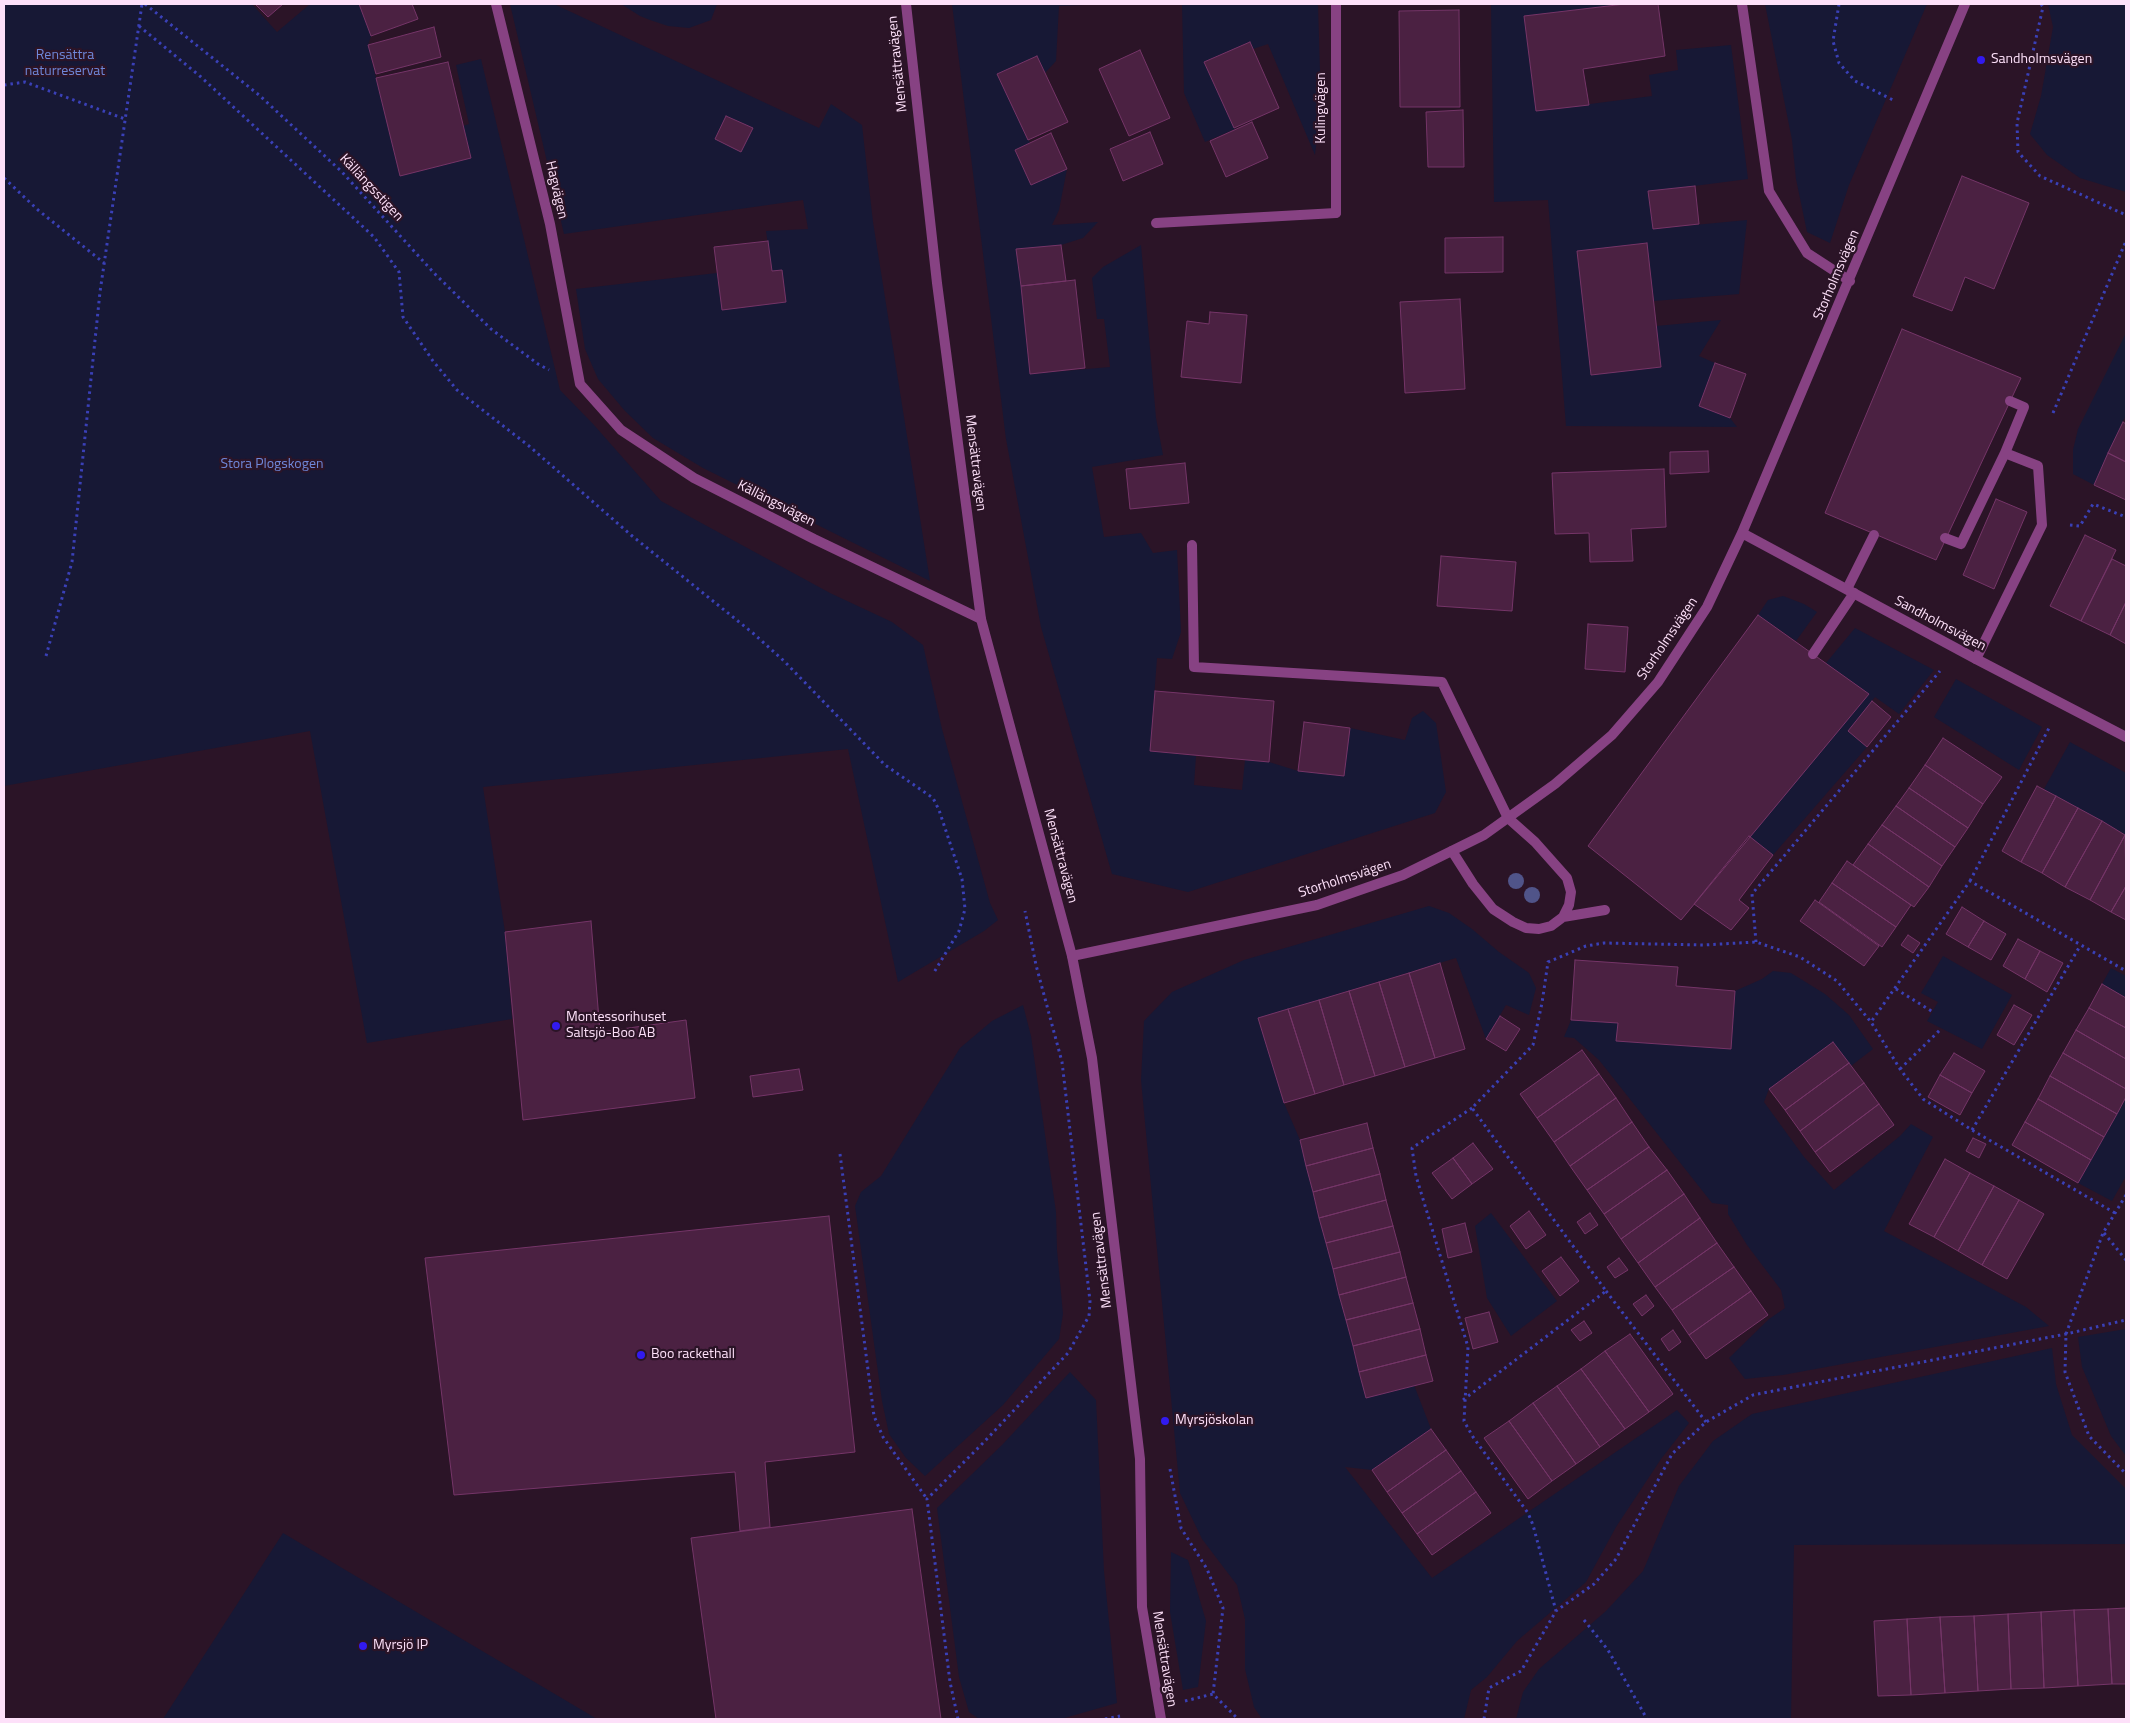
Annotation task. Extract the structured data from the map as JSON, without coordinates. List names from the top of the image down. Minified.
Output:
{"streets":{"street":["Mensättravägen","Kulingvägen","Hagvägen","Storholmsvägen","Källängsvägen","Sandholmsvägen"],"path":["Källängsstigen"]},"crossings":[["Mensättravägen","Storholmsvägen"],["Mensättravägen","Källängsvägen"],["Källängsstigen","Hagvägen"],["Källängsstigen","Källängsvägen"],["Hagvägen","Källängsvägen"],["Storholmsvägen","Sandholmsvägen"]],"parks":["Rensättra naturreservat","Stora Plogskogen"],"places":["Sandholmsvägen","Montessorihuset Saltsjö-Boo AB","Boo rackethall","Myrsjöskolan","Myrsjö IP"]}
